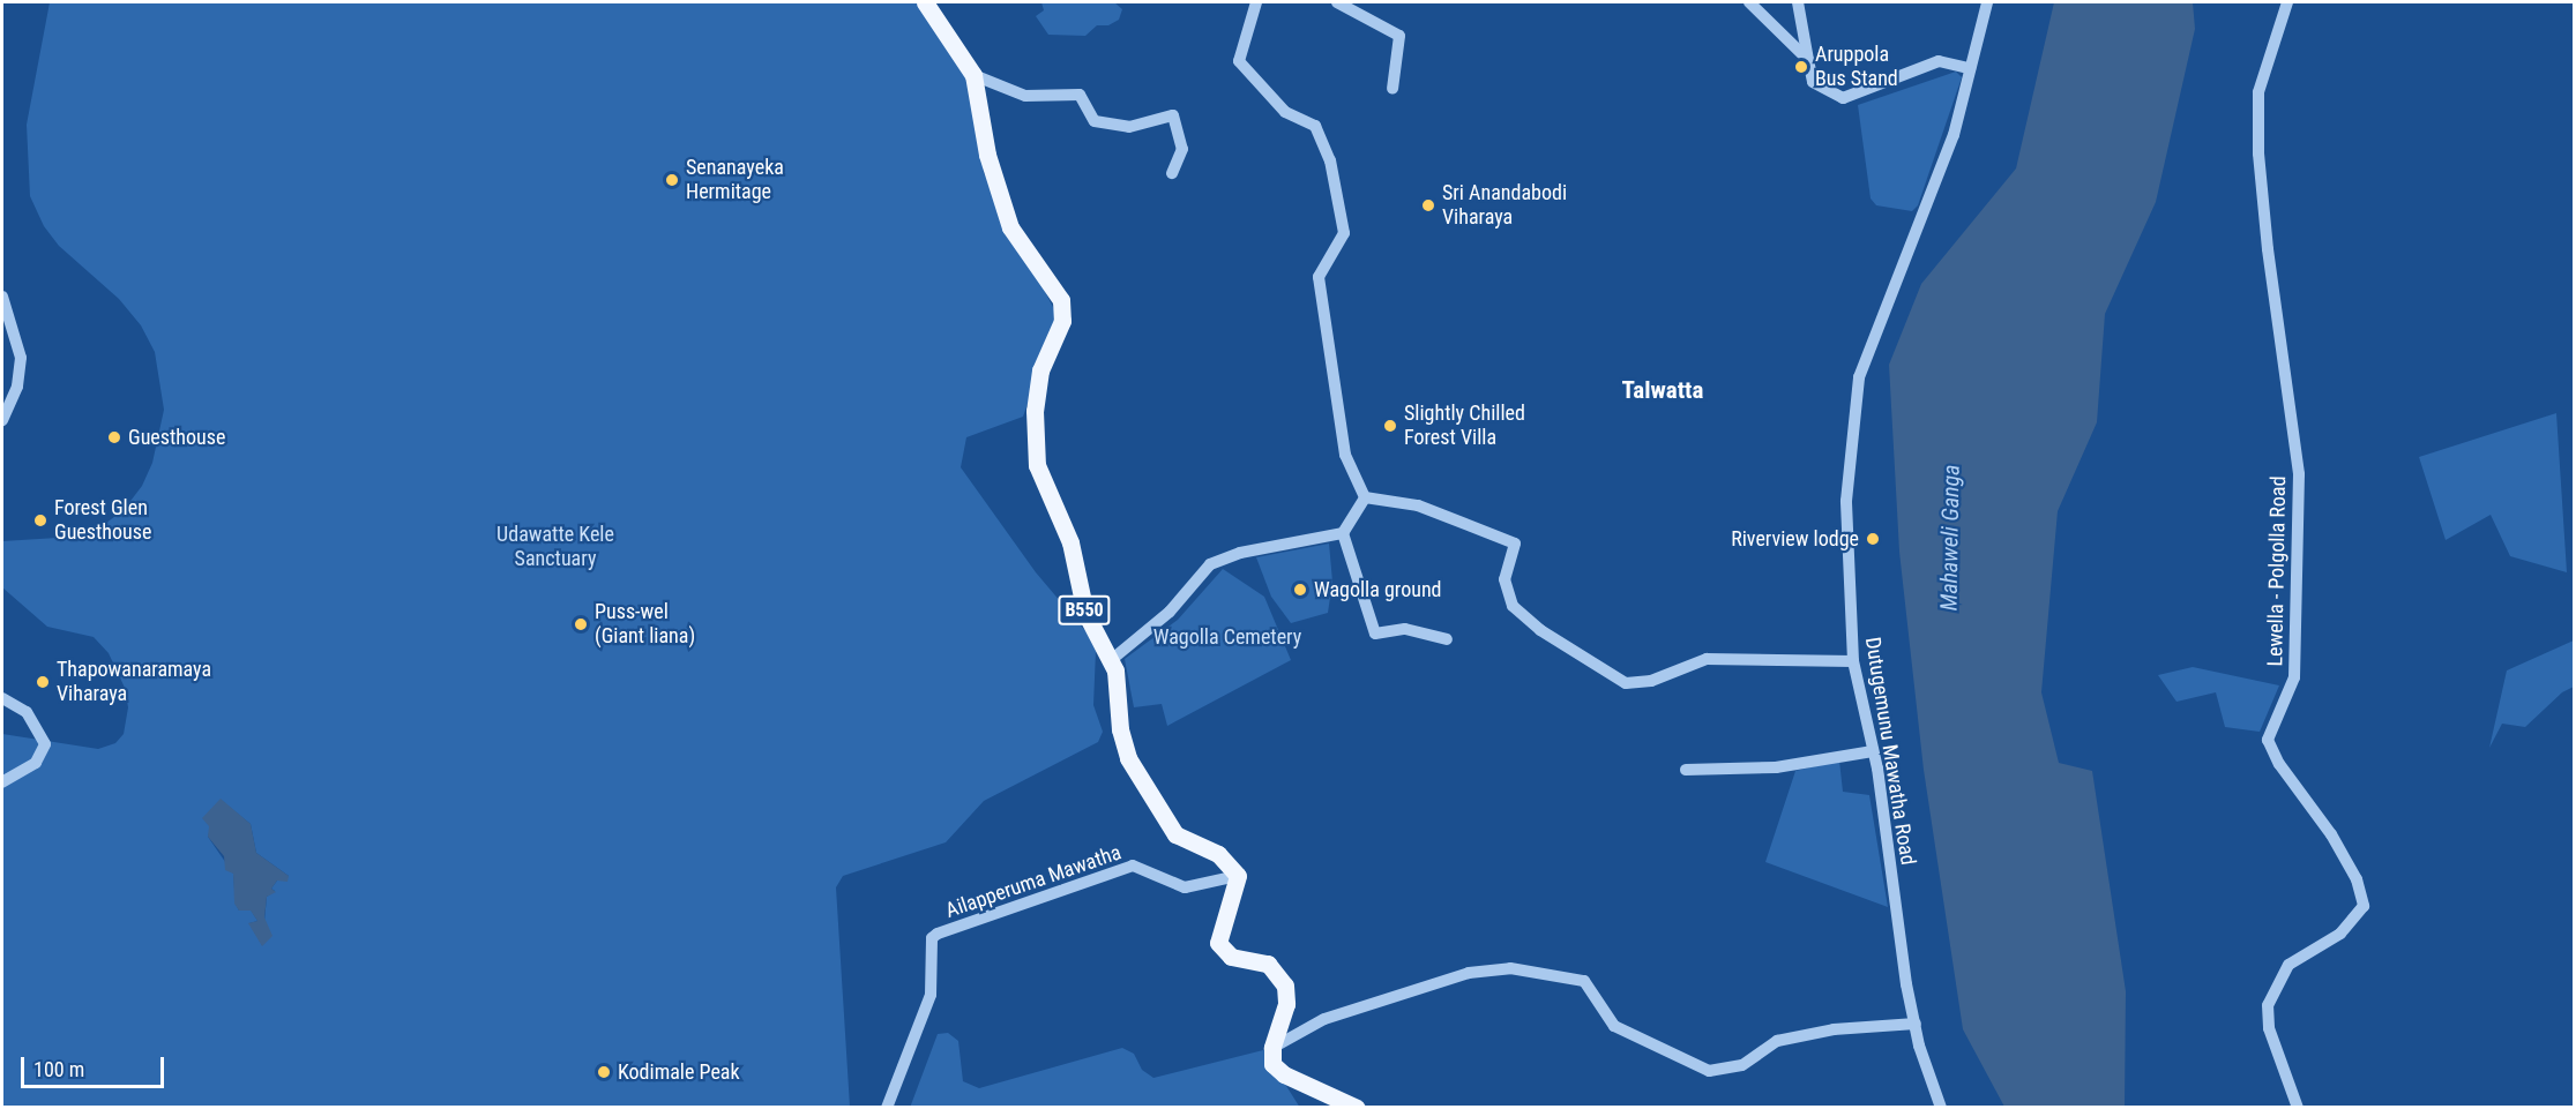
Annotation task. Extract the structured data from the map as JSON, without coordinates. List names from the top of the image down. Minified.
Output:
{"streets":{"main road":["B550"],"street":["Lewella - Polgolla Road","Dutugemunu Mawatha Road","Ailapperuma Mawatha"]},"crossings":[["B550","Ailapperuma Mawatha"]],"districts":["Talwatta"],"water":["Mahaweli Ganga"],"parks":["Udawatte Kele Sanctuary","Wagolla Cemetery"],"places":["Aruppola Bus Stand","Senanayeka Hermitage","Sri Anandabodi Viharaya","Slightly Chilled Forest Villa","Guesthouse","Forest Glen Guesthouse","Riverview lodge","Wagolla ground","Puss-wel (Giant liana)","Thapowanaramaya Viharaya","Kodimale Peak"],"scale_bar":"100 m"}
